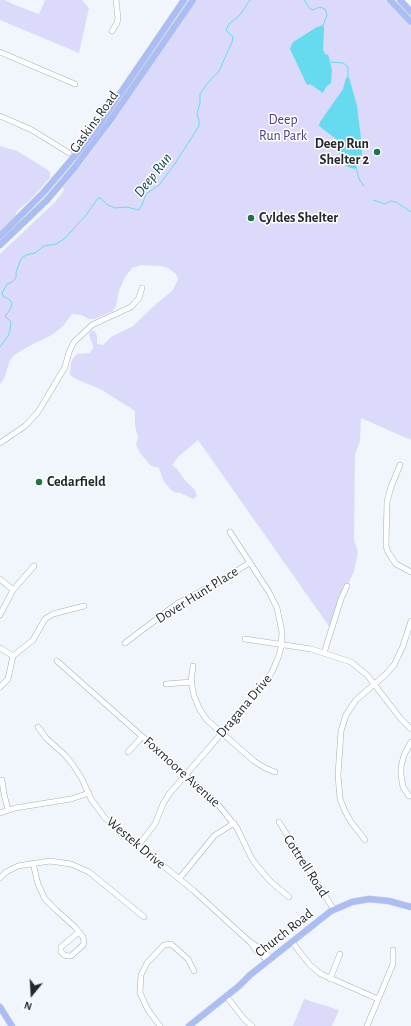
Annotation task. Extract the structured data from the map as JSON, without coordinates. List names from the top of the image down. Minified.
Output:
{"streets":{"main road":["Gaskins Road","Church Road"],"street":["Dover Hunt Place","Dragana Drive","Foxmoore Avenue","Westek Drive","Cottrell Road"]},"crossings":[["Dover Hunt Place","Dragana Drive"],["Dragana Drive","Foxmoore Avenue"],["Dragana Drive","Westek Drive"],["Westek Drive","Church Road"],["Cottrell Road","Church Road"]],"water":["Deep Run"],"parks":["Deep Run Park"],"places":["Deep Run Shelter 2","Cyldes Shelter","Cedarfield"],"north":"bottom"}
